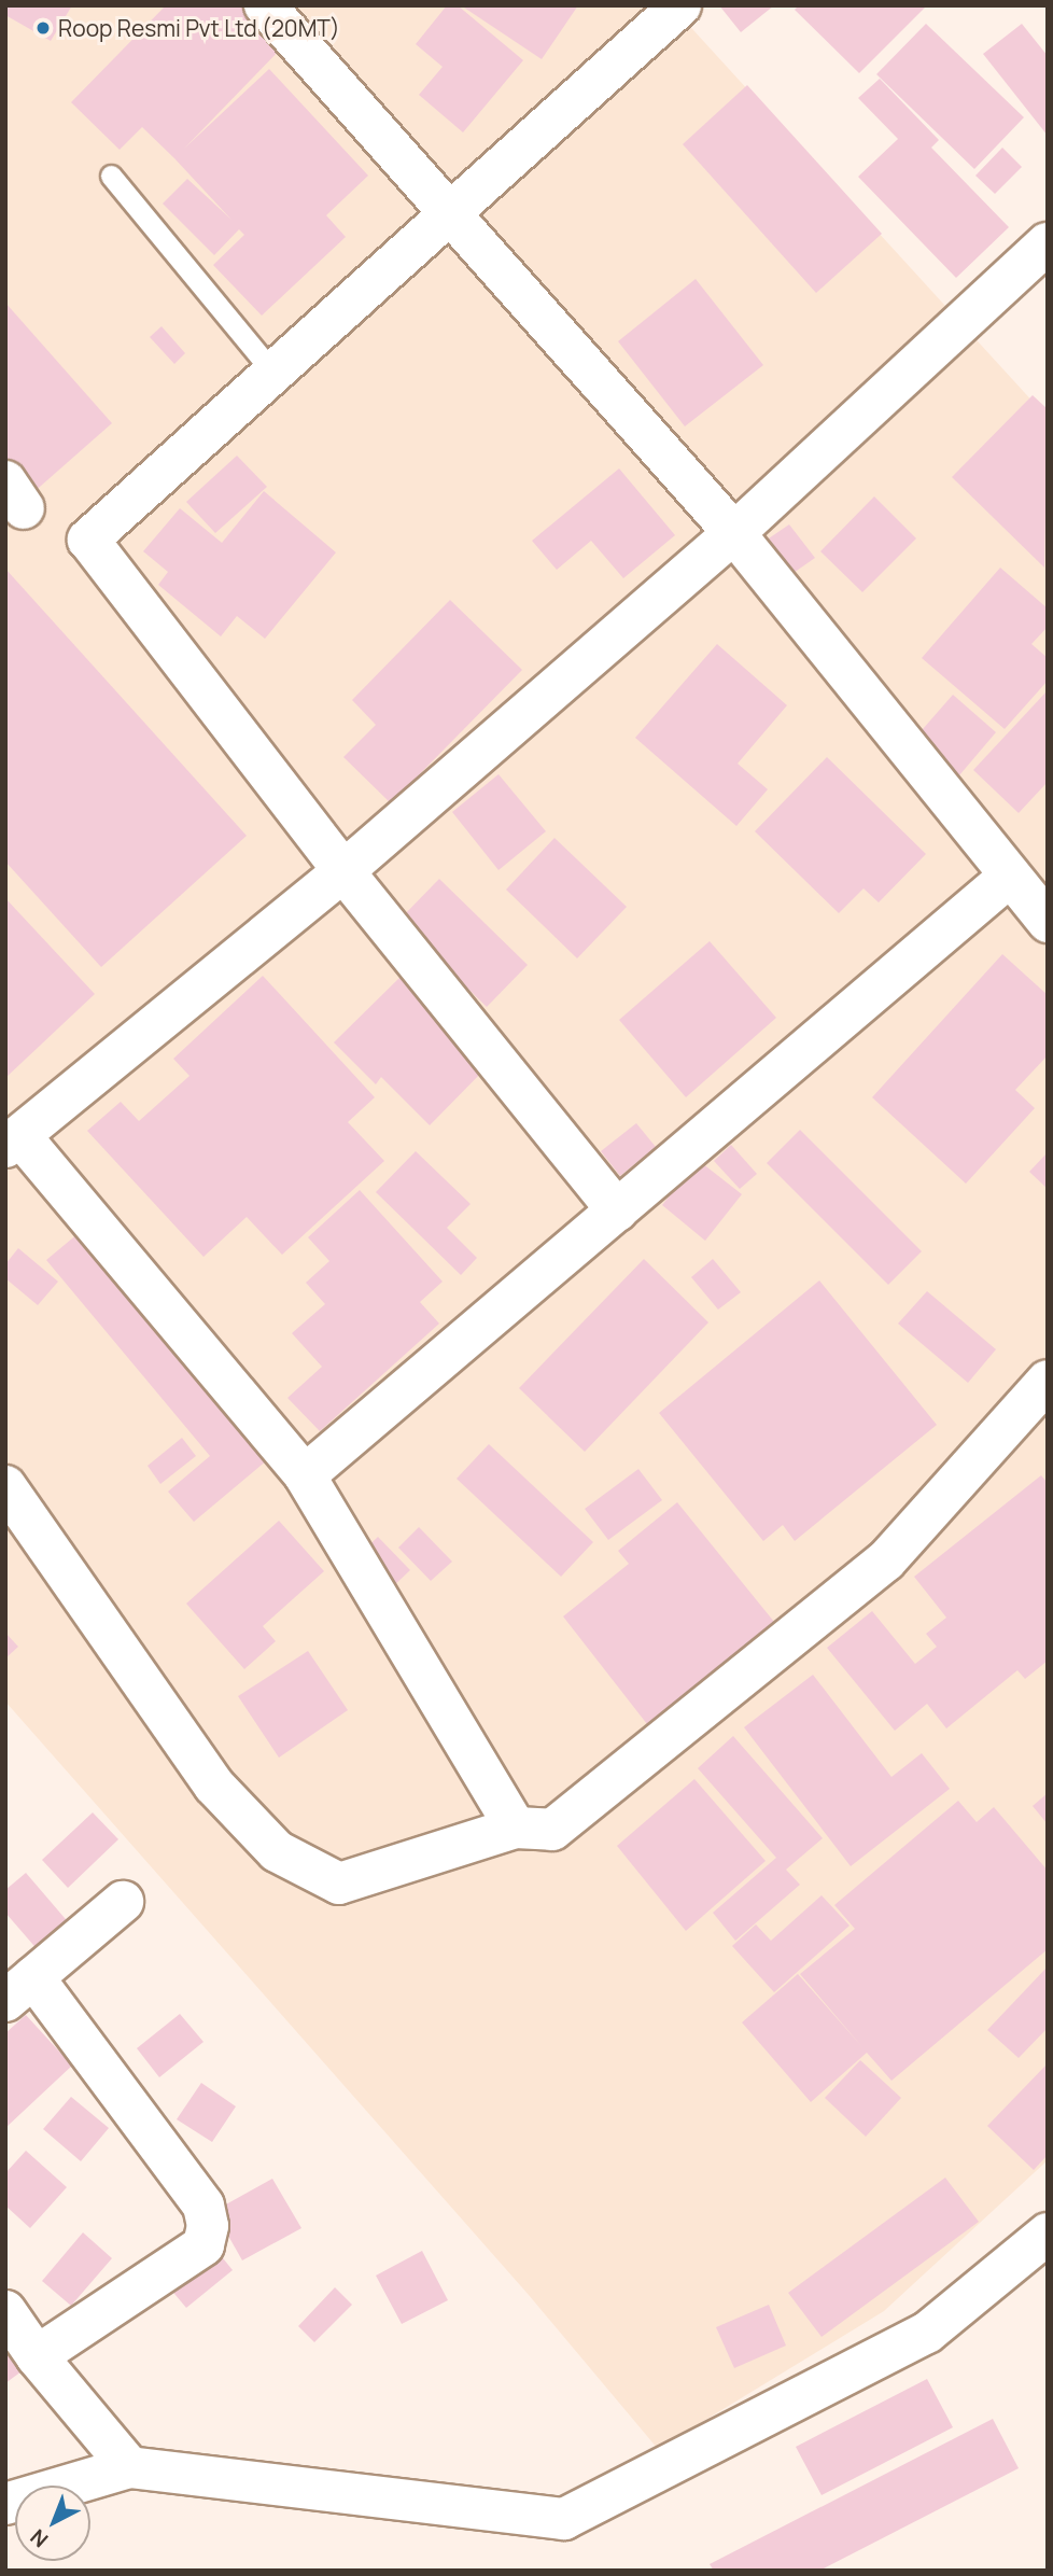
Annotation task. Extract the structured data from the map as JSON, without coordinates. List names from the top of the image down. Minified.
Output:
{"places":["Roop Resmi Pvt Ltd (20MT)"],"north":"bottom left"}
